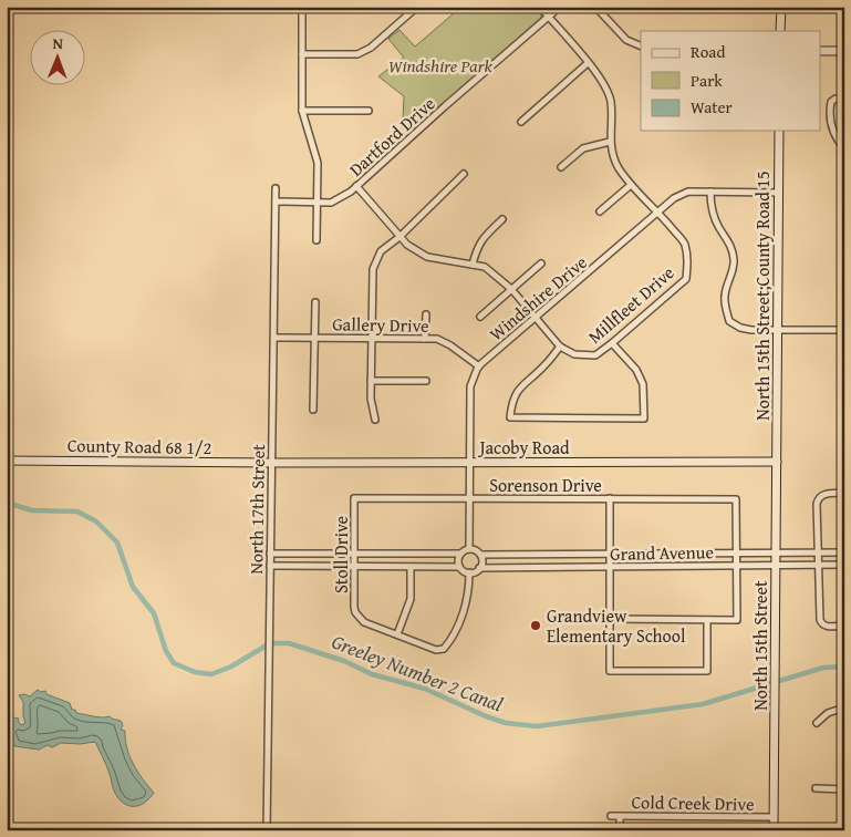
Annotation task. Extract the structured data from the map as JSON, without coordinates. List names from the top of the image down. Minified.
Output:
{"streets":{"street":["Dartford Drive","North 15th Street;County Road 15","Windshire Drive","Millfleet Drive","Gallery Drive","County Road 68 1/2","Jacoby Road","Sorenson Drive","North 17th Street","Grand Avenue","Stoll Drive","North 15th Street","Cold Creek Drive"]},"crossings":[["Dartford Drive","North 17th Street"],["North 15th Street;County Road 15","Windshire Drive"],["North 15th Street;County Road 15","Jacoby Road"],["North 15th Street;County Road 15","North 15th Street"],["Windshire Drive","Millfleet Drive"],["Windshire Drive","Gallery Drive"],["Gallery Drive","North 17th Street"],["County Road 68 1/2","Jacoby Road"],["County Road 68 1/2","North 17th Street"],["Jacoby Road","North 17th Street"],["Jacoby Road","North 15th Street"],["Sorenson Drive","Grand Avenue"],["Sorenson Drive","Stoll Drive"],["Grand Avenue","Stoll Drive"],["Grand Avenue","North 15th Street"],["North 15th Street","Cold Creek Drive"]],"water":["Greeley Number 2 Canal"],"parks":["Windshire Park"],"places":["Grandview Elementary School"],"legend":["Road","Park","Water"],"north":"top"}
